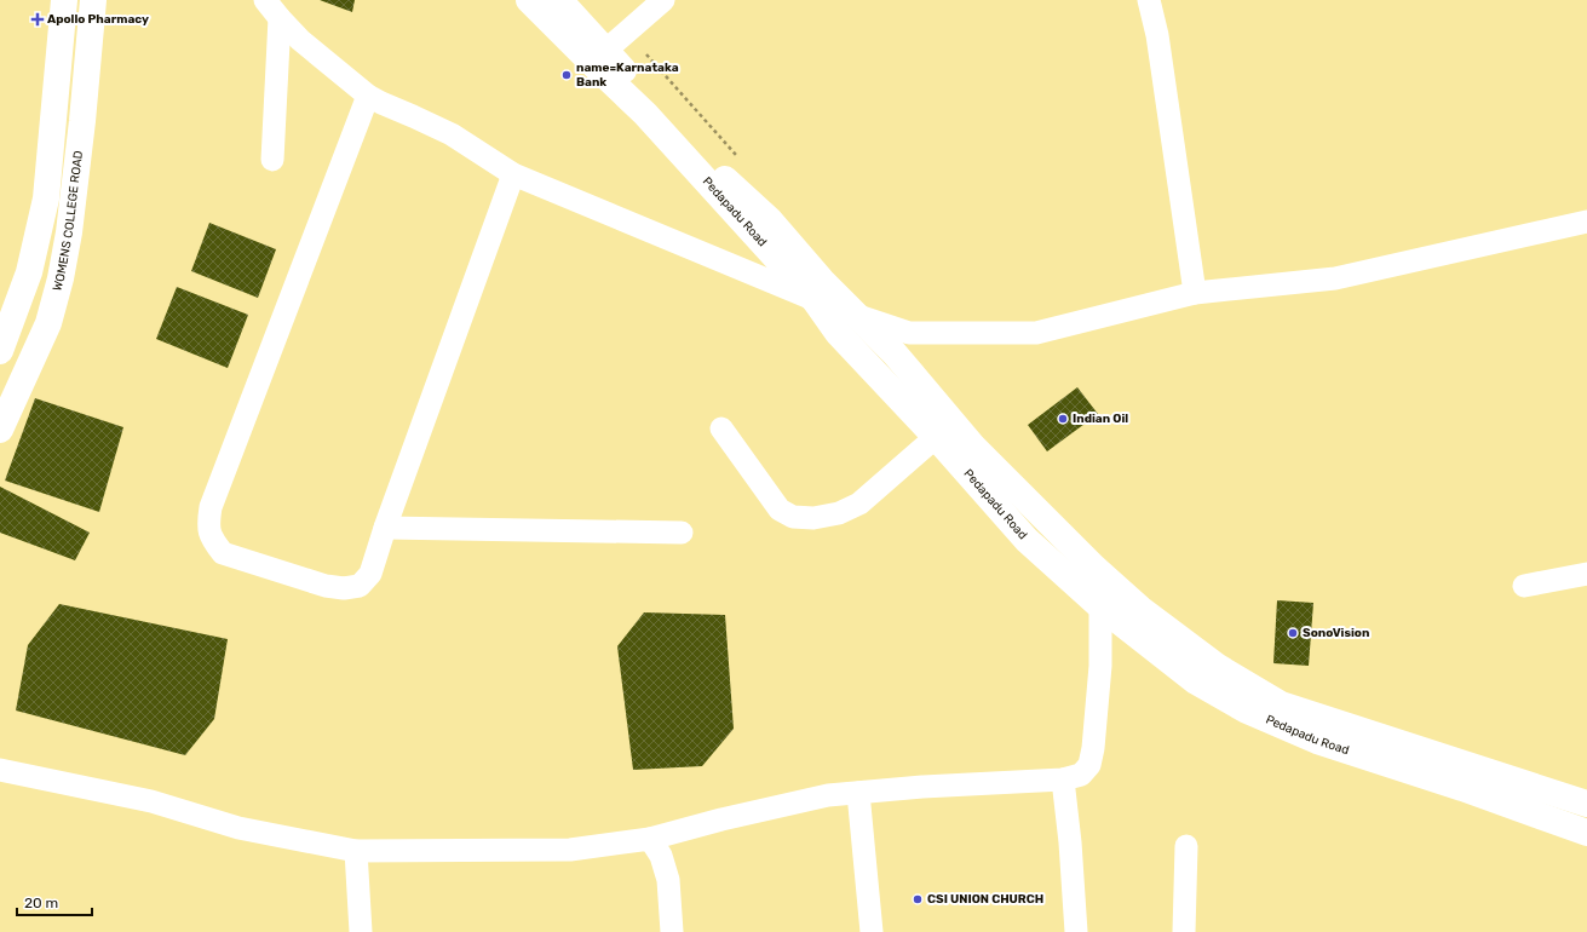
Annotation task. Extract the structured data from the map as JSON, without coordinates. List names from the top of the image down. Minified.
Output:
{"streets":{"main road":["Pedapadu Road","WOMENS COLLEGE ROAD"]},"places":{"health":["Apollo Pharmacy"],"other":["name=Karnataka Bank","Indian Oil","SonoVision","CSI UNION CHURCH"]},"scale_bar":"20 m"}
